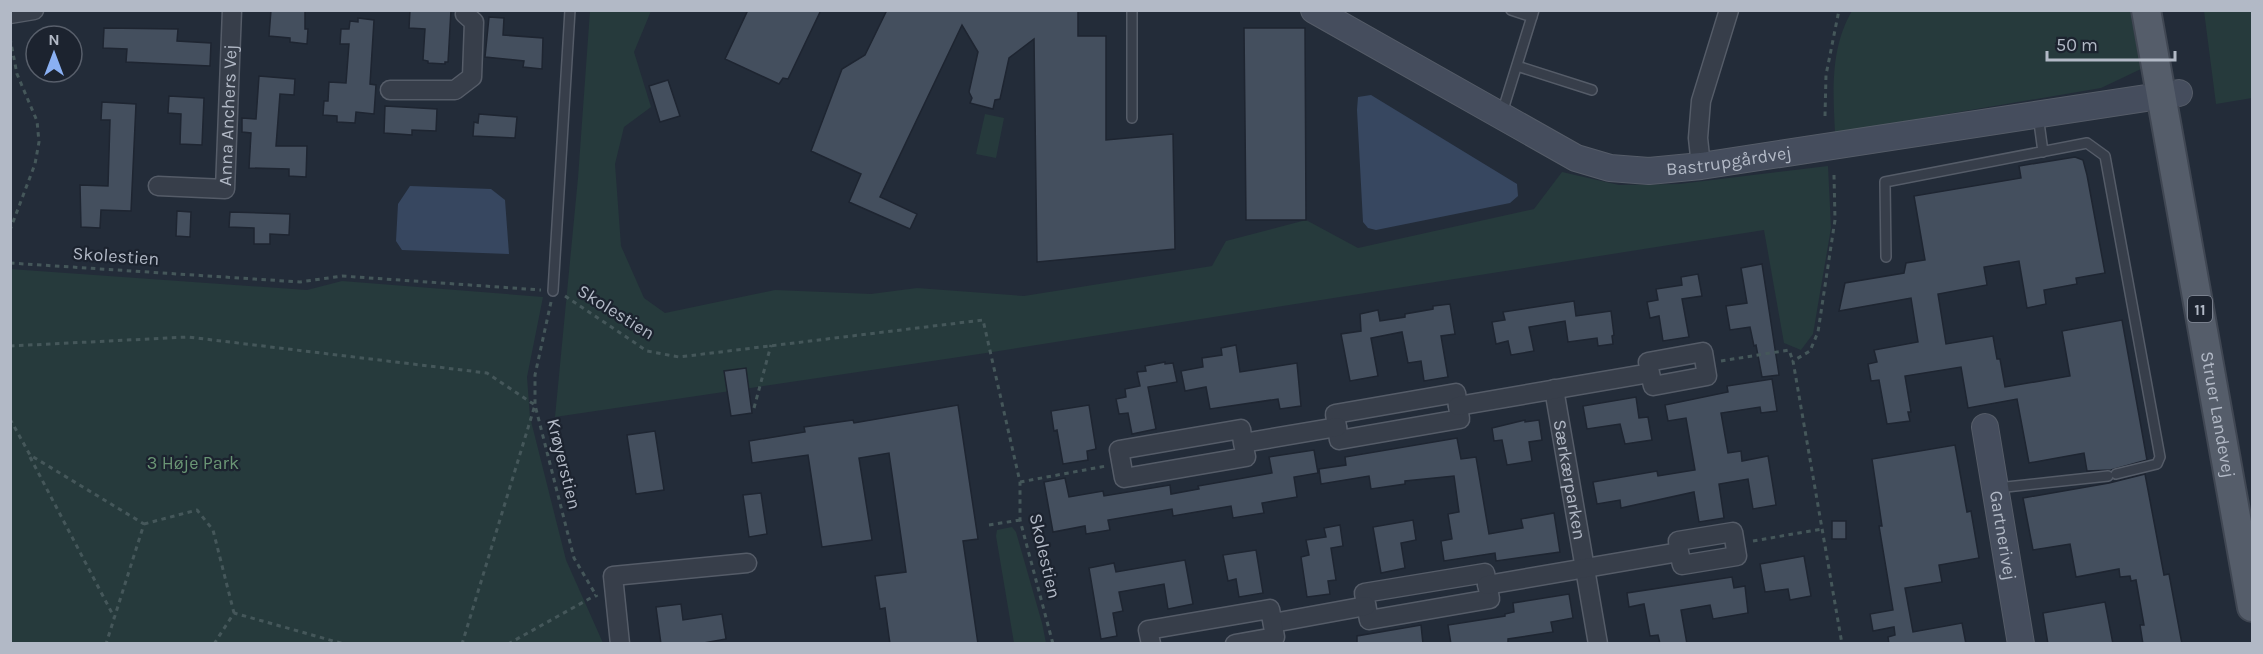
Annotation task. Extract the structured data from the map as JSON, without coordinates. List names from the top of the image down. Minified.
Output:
{"streets":{"main road":["11","Struer Landevej"],"street":["Anna Anchers Vej","Bastrupgårdvej","Særkærparken","Gartnerivej"],"path":["Skolestien","Krøyerstien"]},"crossings":[["Bastrupgårdvej","Struer Landevej"],["Skolestien","Krøyerstien"]],"parks":["3 Høje Park"],"scale_bar":"50 m","north":"top"}
